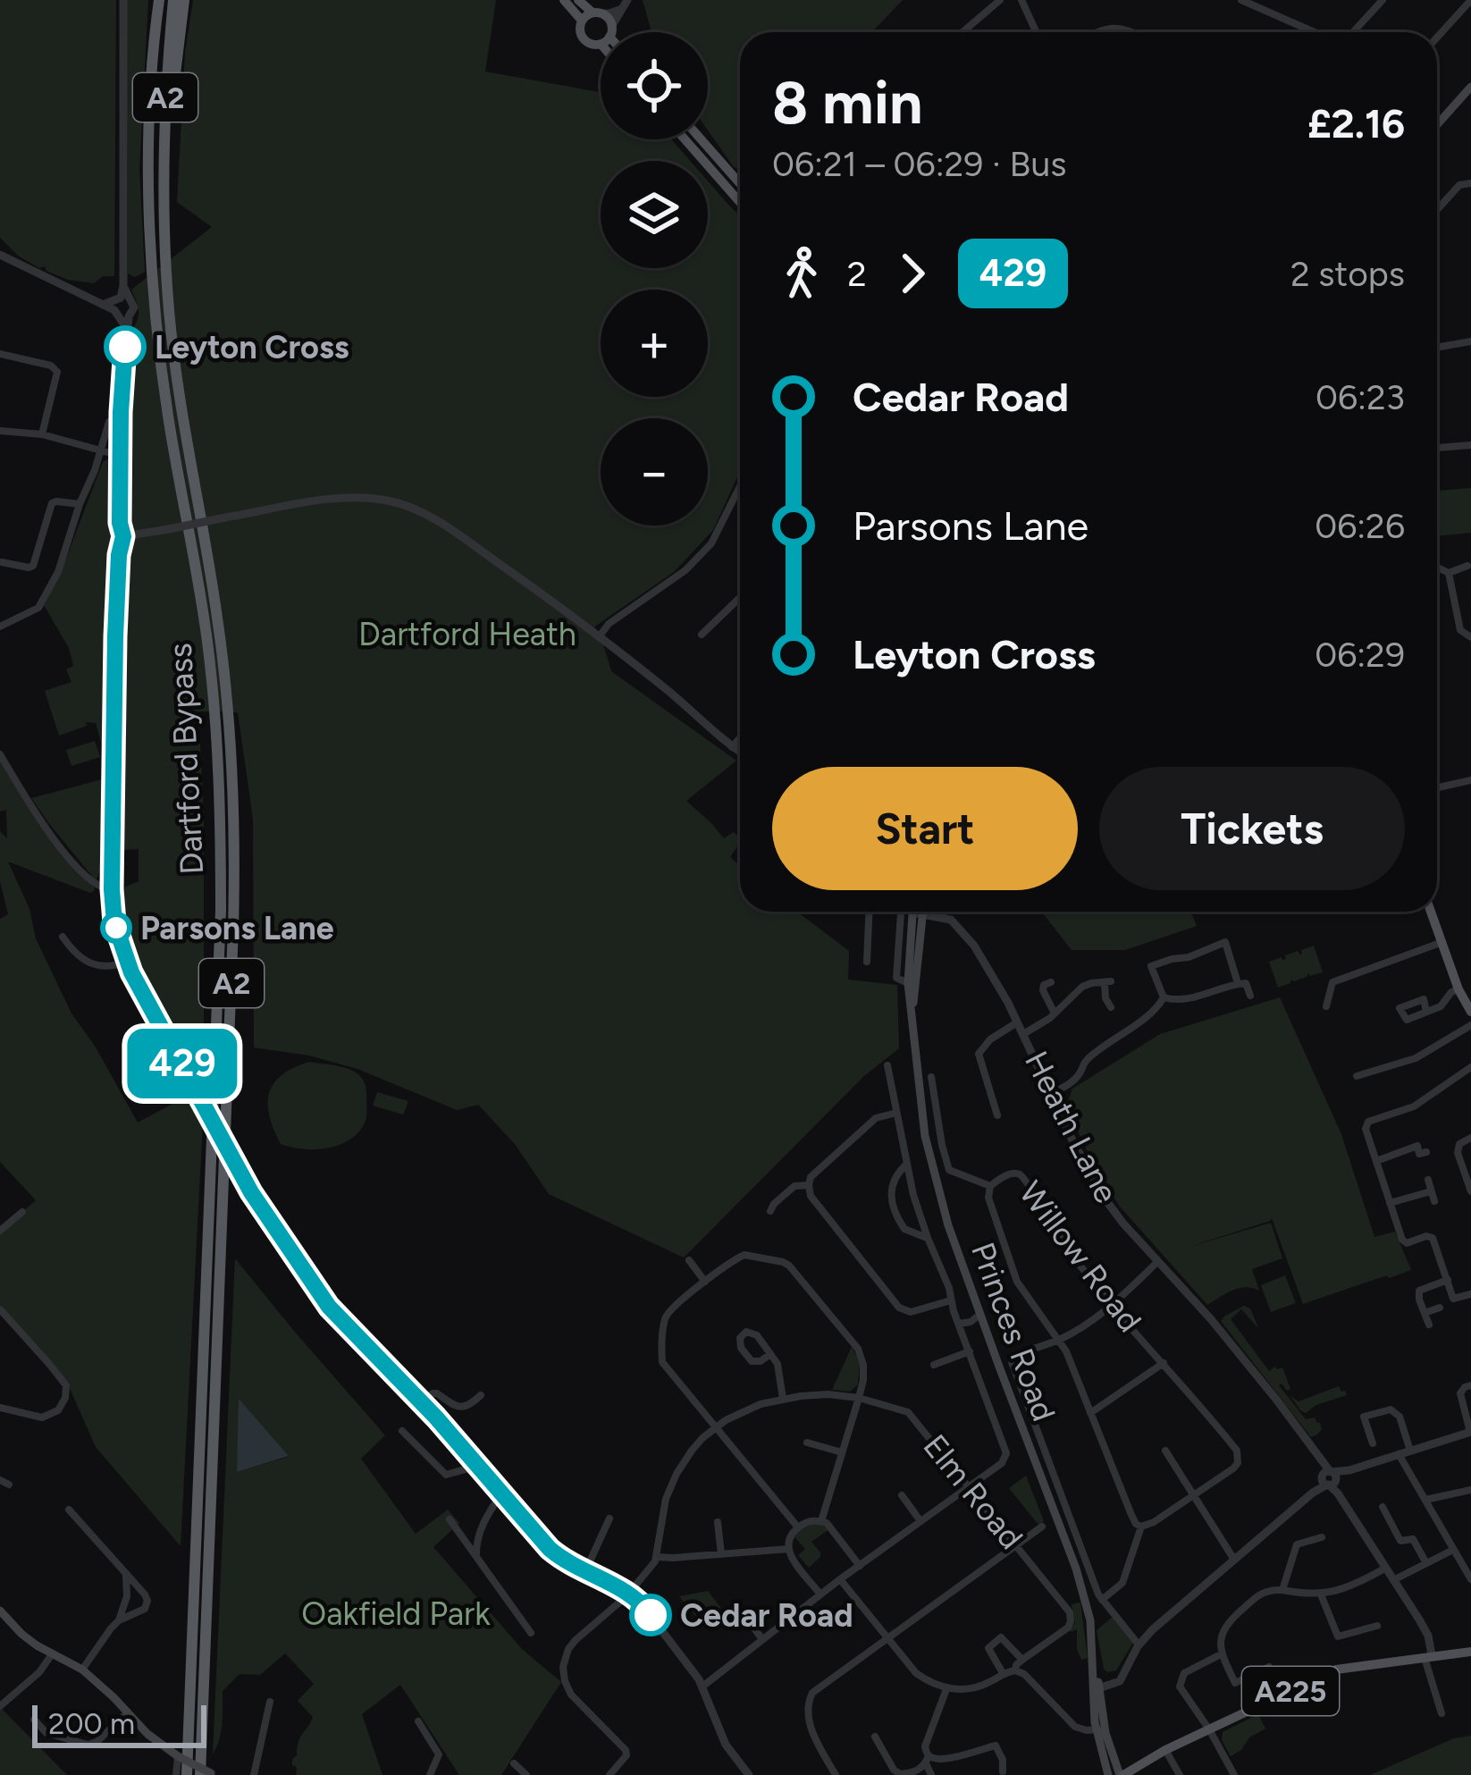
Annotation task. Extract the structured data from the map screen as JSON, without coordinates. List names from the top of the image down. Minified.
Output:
{"streets":{"highway":["A2","Dartford Bypass"],"main road":["Princes Road","A225"],"street":["Heath Lane","Willow Road","Elm Road"]},"crossings":[["Heath Lane","Princes Road"],["Heath Lane","A225"],["Princes Road","A225"]],"parks":["Dartford Heath","Oakfield Park"],"places":["Leyton Cross","Parsons Lane","Cedar Road"],"lines":["bus line 429"],"scale_bar":"200 m","page":{"on_map":"429","map_buttons":["+","−"],"heading":["8 min","06:21 – 06:29 · Bus","£2.16"],"legs":["2","429","2 stops"],"list":[{"name":"Cedar Road","value":"06:23"},{"name":"Parsons Lane","value":"06:26"},{"name":"Leyton Cross","value":"06:29"}],"buttons":["Start","Tickets"],"scale":"200 m"}}
